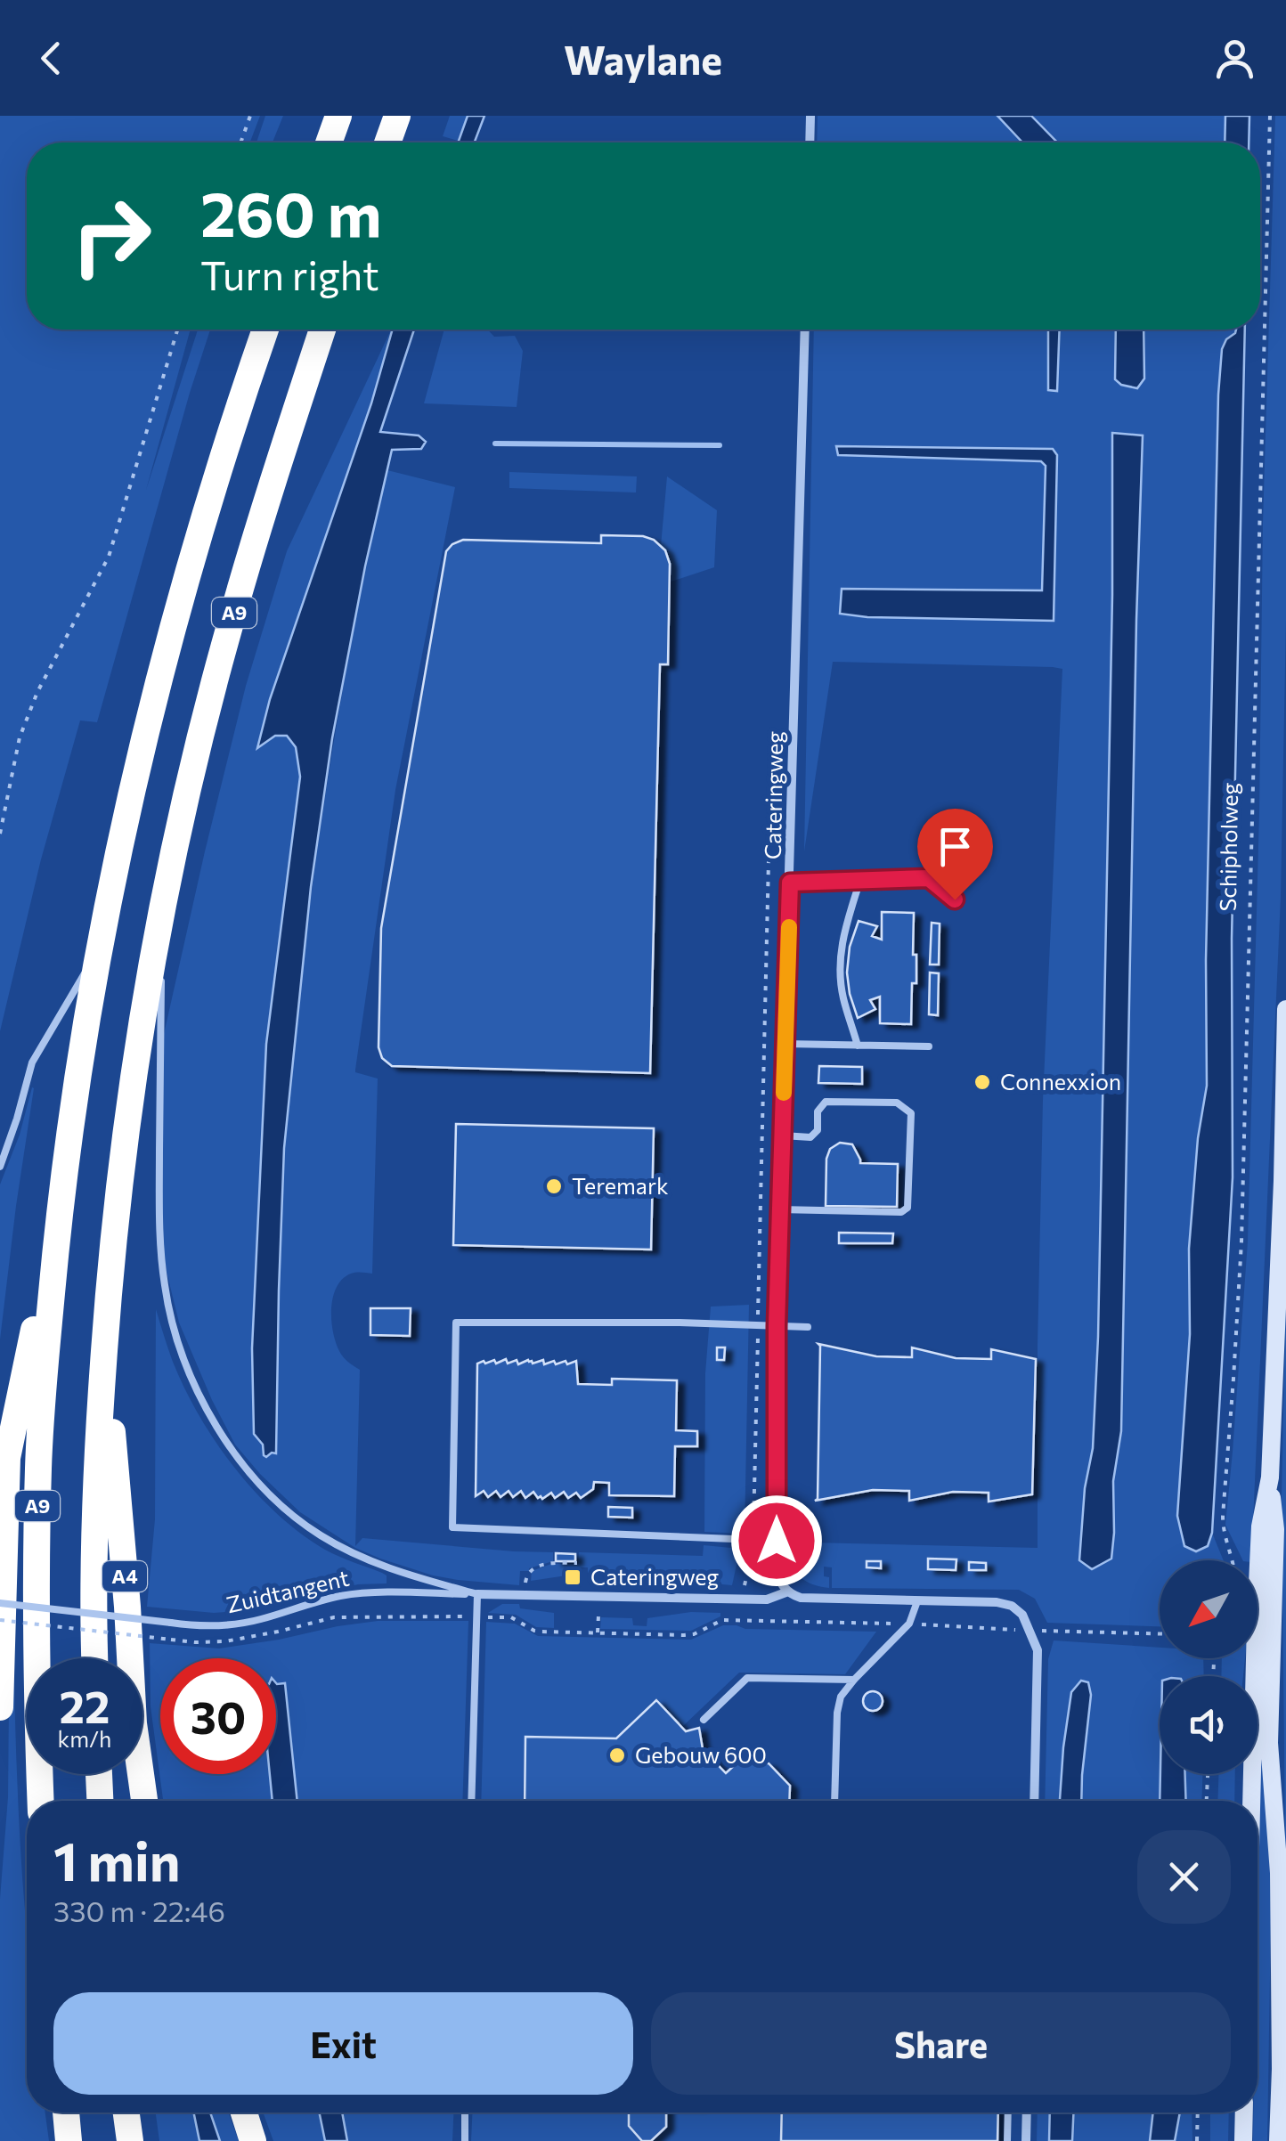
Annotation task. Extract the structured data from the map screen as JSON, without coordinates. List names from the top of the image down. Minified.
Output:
{"streets":{"highway":["A9","A4"],"street":["Cateringweg"],"lane":["Zuidtangent"],"path":["Schipholweg"]},"crossings":[["A9","A4"],["A9","Zuidtangent"]],"places":{"other":["Connexxion","Teremark","Gebouw 600"],"transit":["Cateringweg"]},"north":"bottom left","page":{"header":"Waylane","turn":["260 m","Turn right"],"speed":"22 km/h","limit":"30","heading":["1 min","330 m · 22:46"],"buttons":["Exit","Share"]}}
